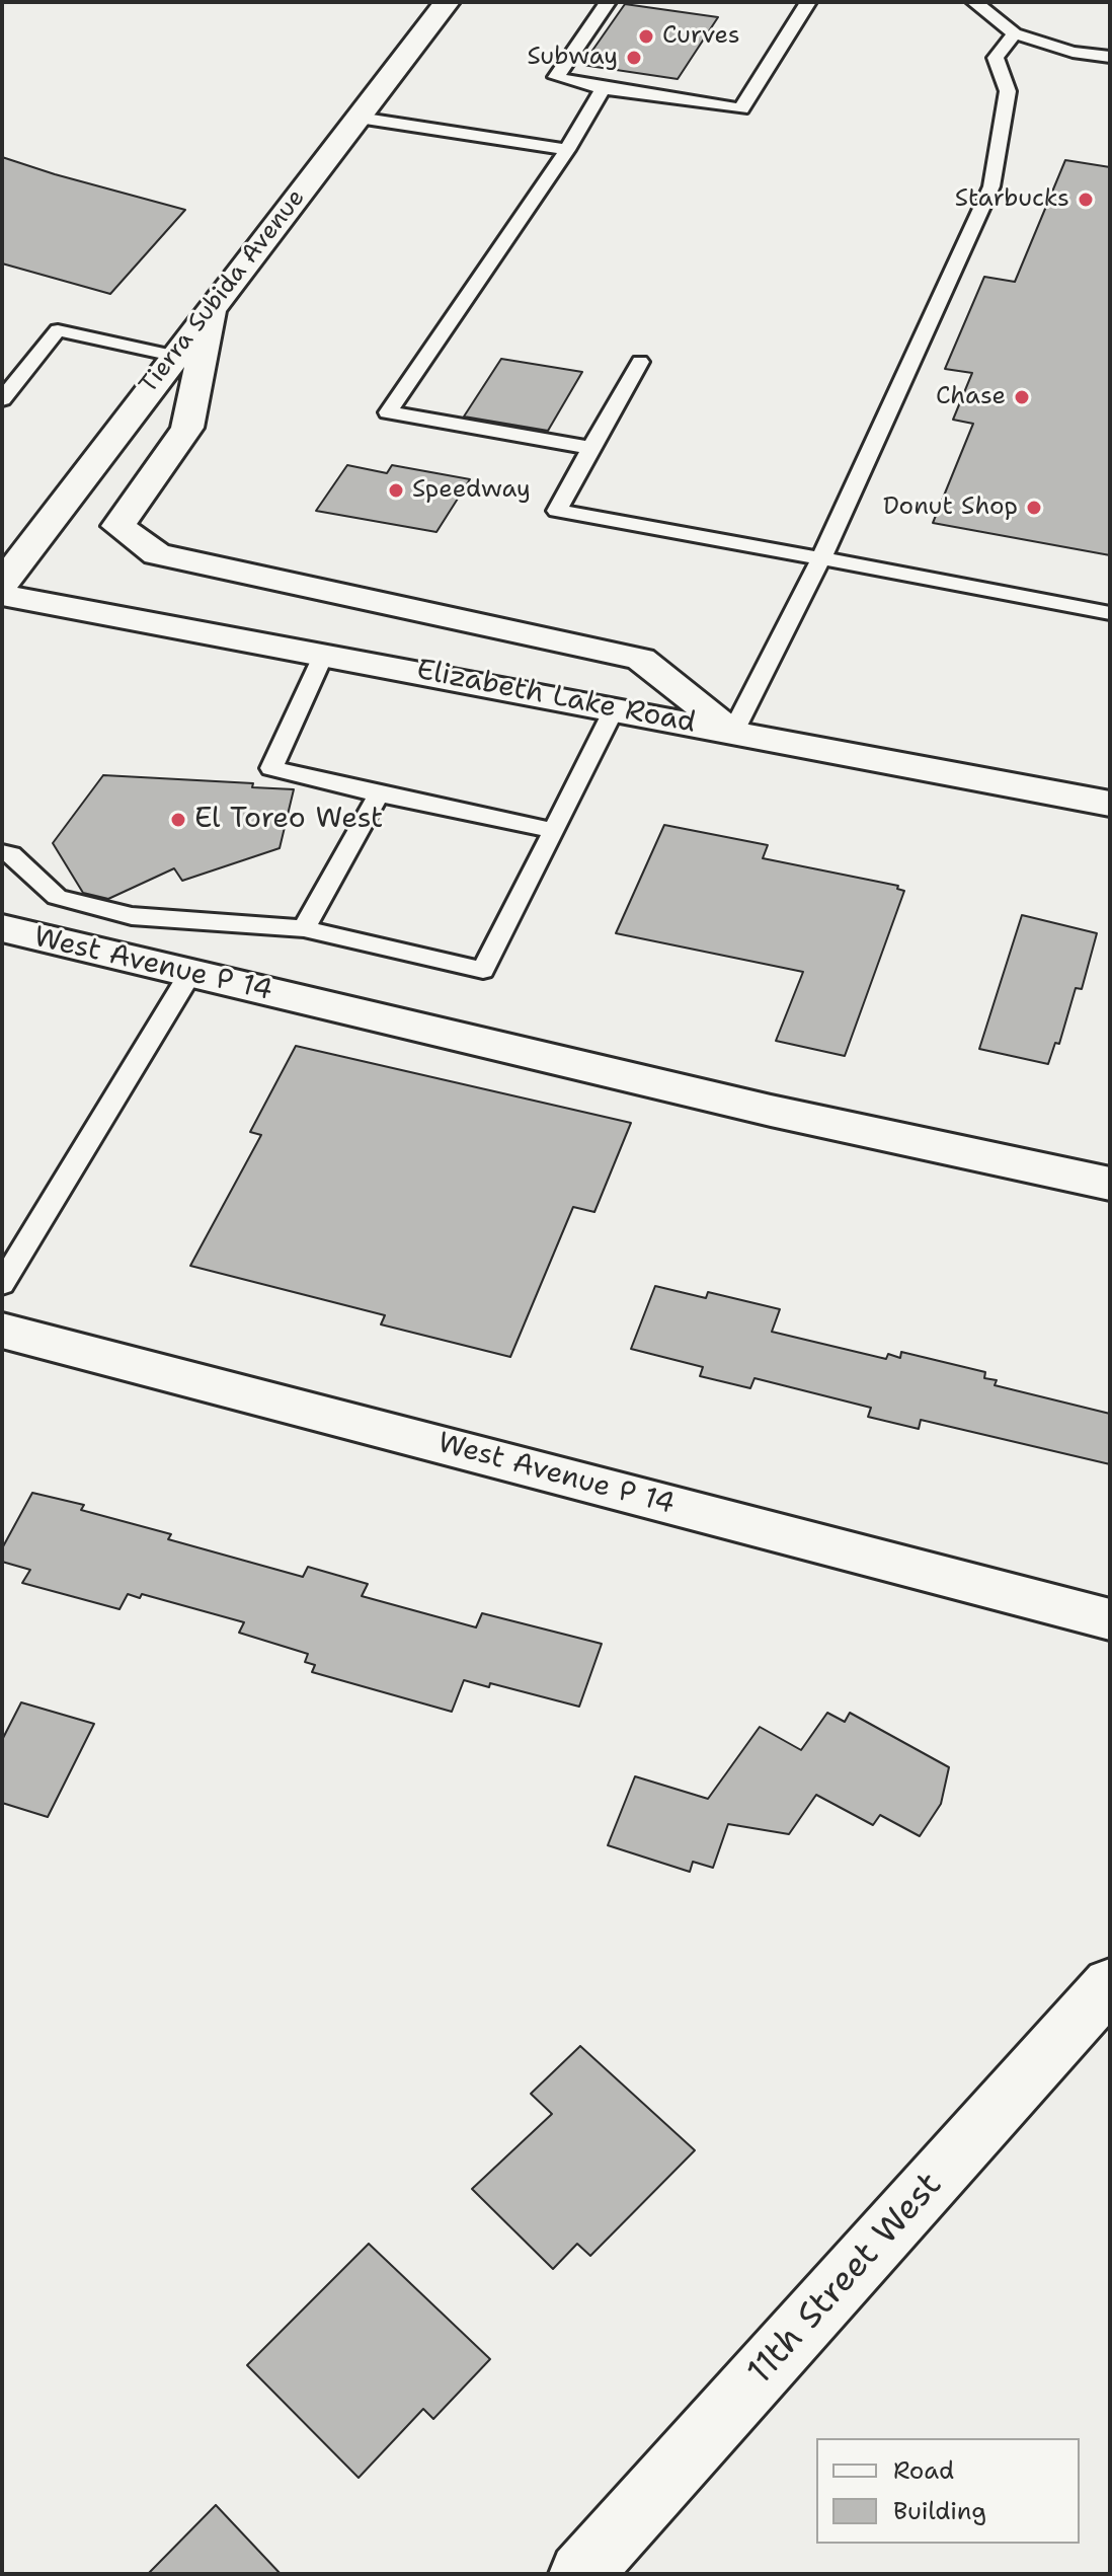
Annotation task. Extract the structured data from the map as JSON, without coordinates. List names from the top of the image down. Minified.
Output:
{"streets":{"main road":["Tierra Subida Avenue","Elizabeth Lake Road","West Avenue P 14","11th Street West"]},"places":["Curves","Subway","Starbucks","Chase","Speedway","Donut Shop","El Toreo West"],"legend":["Road","Building"]}
